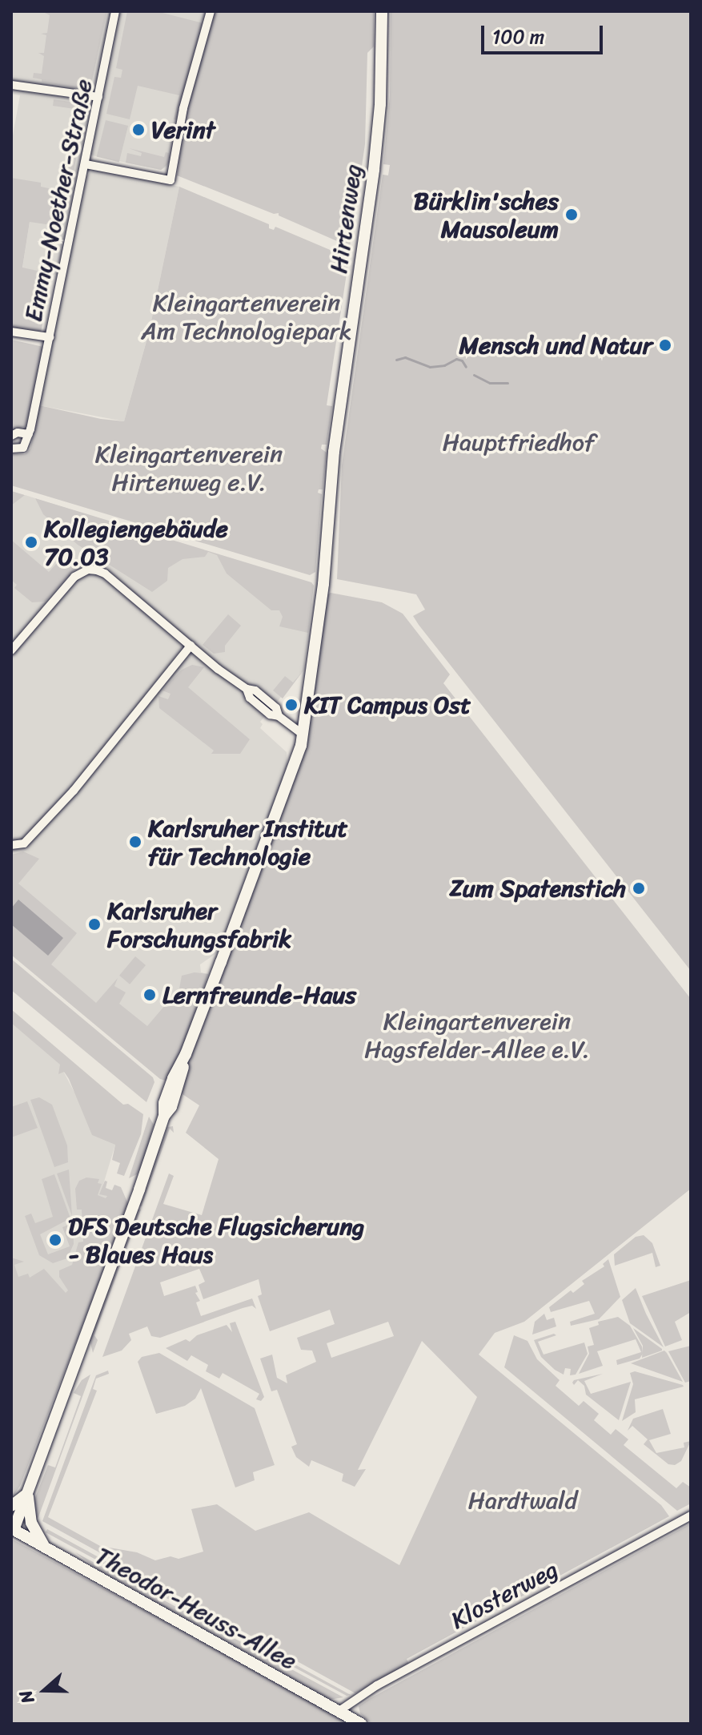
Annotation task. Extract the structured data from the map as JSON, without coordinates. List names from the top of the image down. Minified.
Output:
{"streets":{"street":["Emmy-Noether-Straße","Hirtenweg","Klosterweg","Theodor-Heuss-Allee"]},"crossings":[["Hirtenweg","Theodor-Heuss-Allee"],["Klosterweg","Theodor-Heuss-Allee"]],"parks":["Kleingartenverein Am Technologiepark","Hauptfriedhof","Kleingartenverein Hirtenweg e.V.","Kleingartenverein Hagsfelder-Allee e.V.","Hardtwald"],"places":["Verint","Bürklin'sches Mausoleum","Mensch und Natur","Kollegiengebäude 70.03","KIT Campus Ost","Karlsruher Institut für Technologie","Zum Spatenstich","Karlsruher Forschungsfabrik","Lernfreunde-Haus","DFS Deutsche Flugsicherung - Blaues Haus"],"scale_bar":"100 m","north":"left"}
